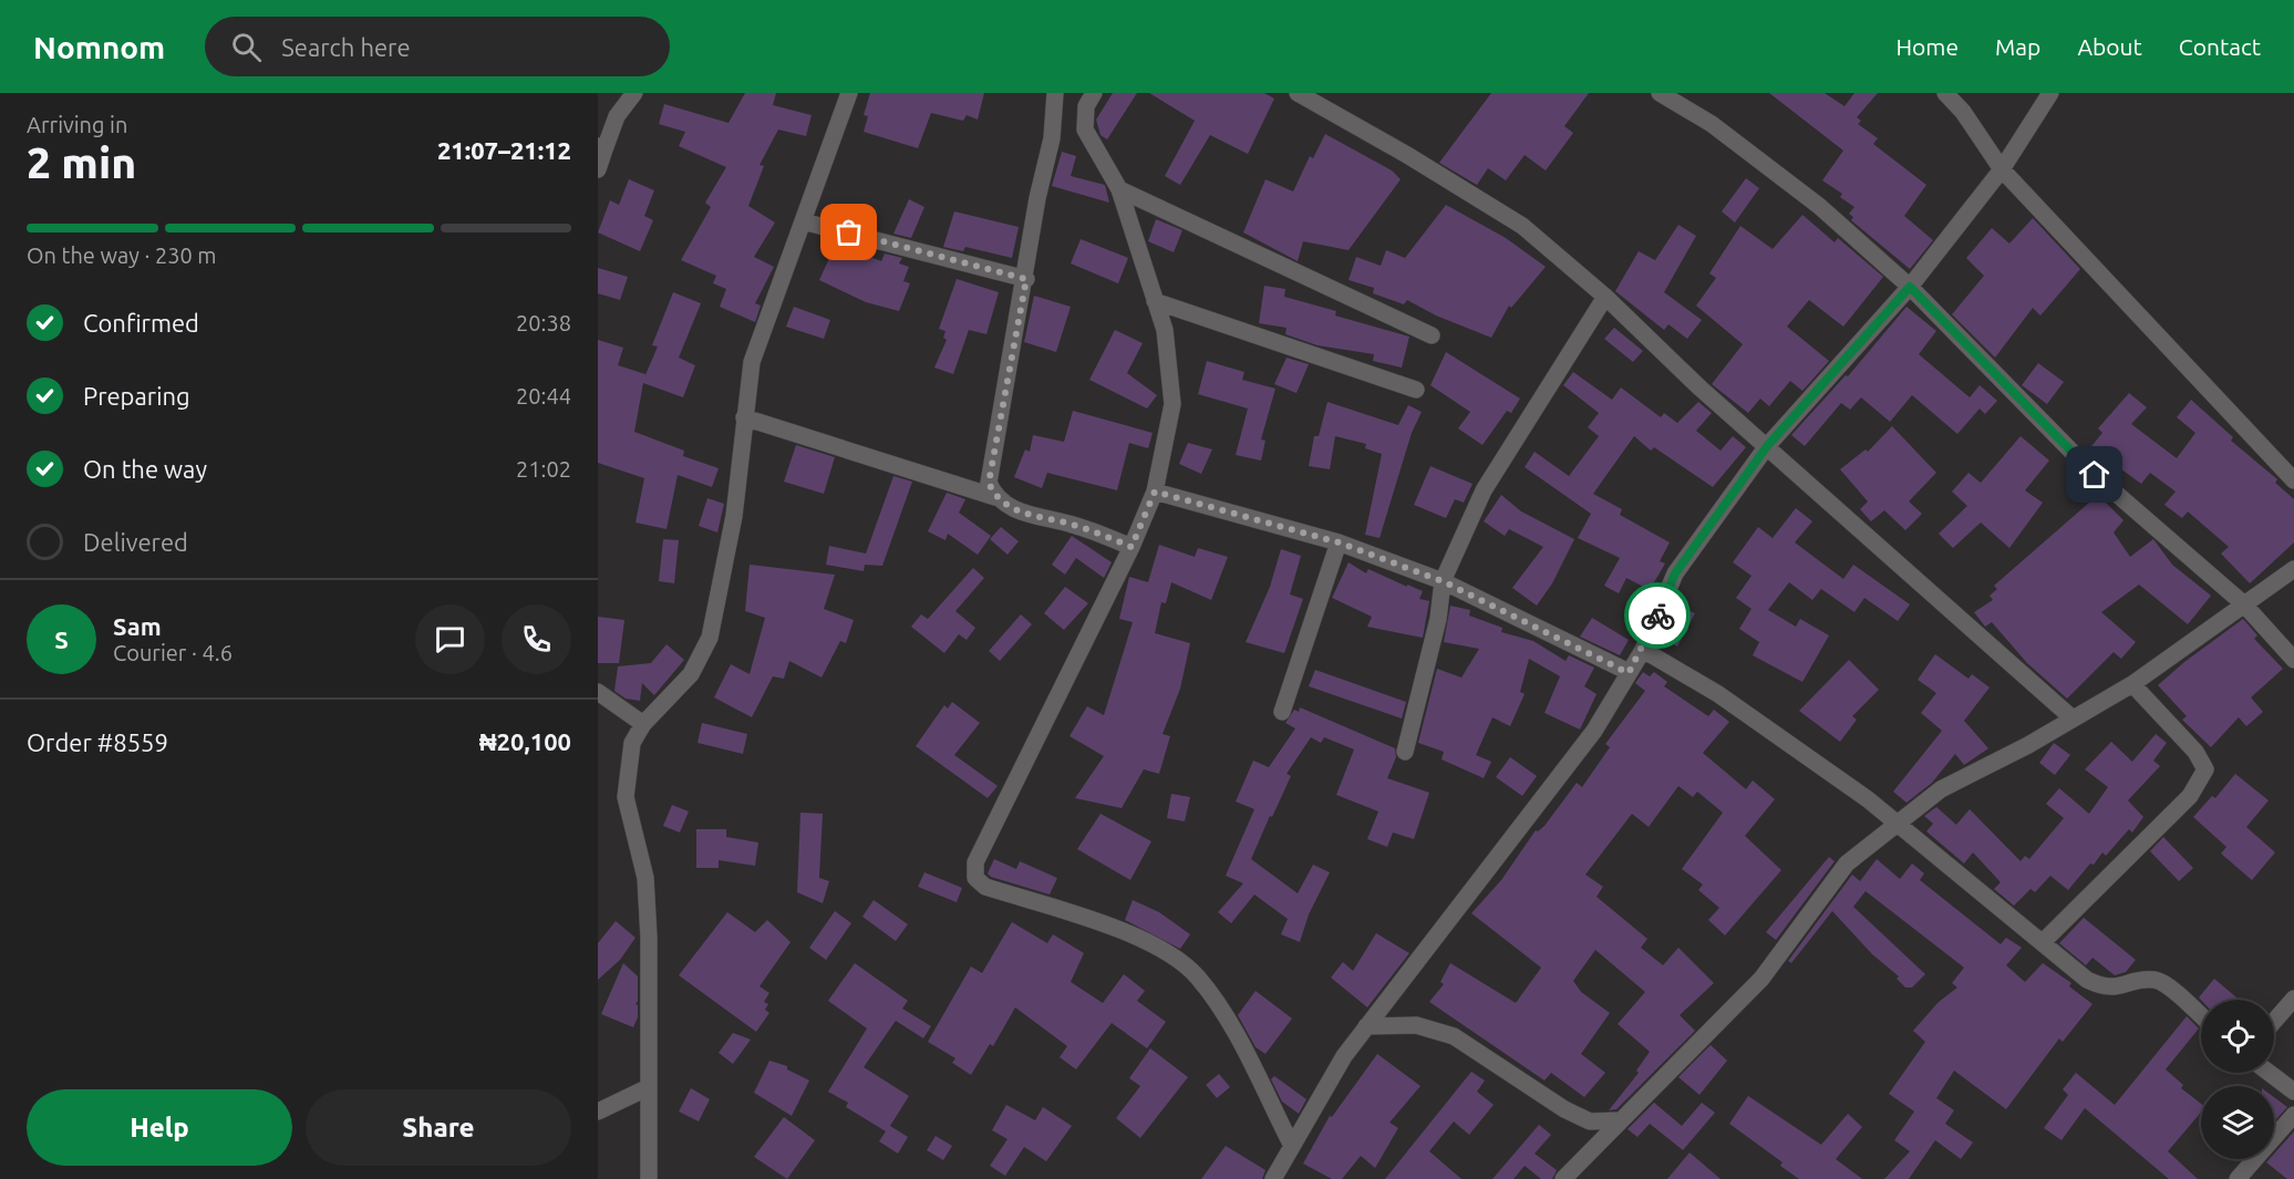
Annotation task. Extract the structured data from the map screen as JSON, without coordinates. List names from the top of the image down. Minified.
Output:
{"page":{"header":"Nomnom","search":"Search here","nav":["Home","Map","About","Contact"],"heading":["2 min","Arriving in","21:07–21:12"],"panel":["Sam","Courier · 4.6","Order #8559","₦20,100"],"bar":"On the way · 230 m","list":[["Confirmed","20:38"],["Preparing","20:44"],["On the way","21:02"],"Delivered"],"round":"S","buttons":["Help","Share"]}}
